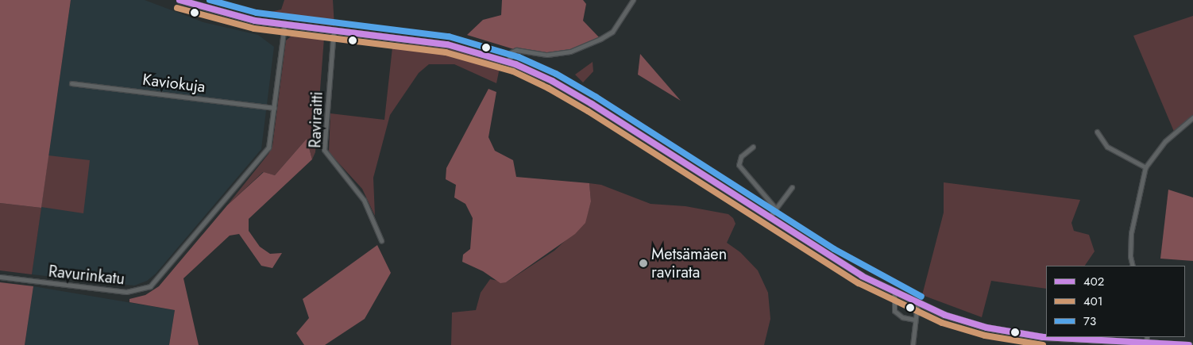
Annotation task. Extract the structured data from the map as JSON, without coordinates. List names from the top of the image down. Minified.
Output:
{"streets":{"street":["Kaviokuja","Raviraitti","Ravurinkatu"]},"crossings":[["Kaviokuja","Ravurinkatu"]],"places":["Metsämäen ravirata"],"lines":["transit line 402","transit line 73","transit line 401"],"legend":["402","401","73"]}
